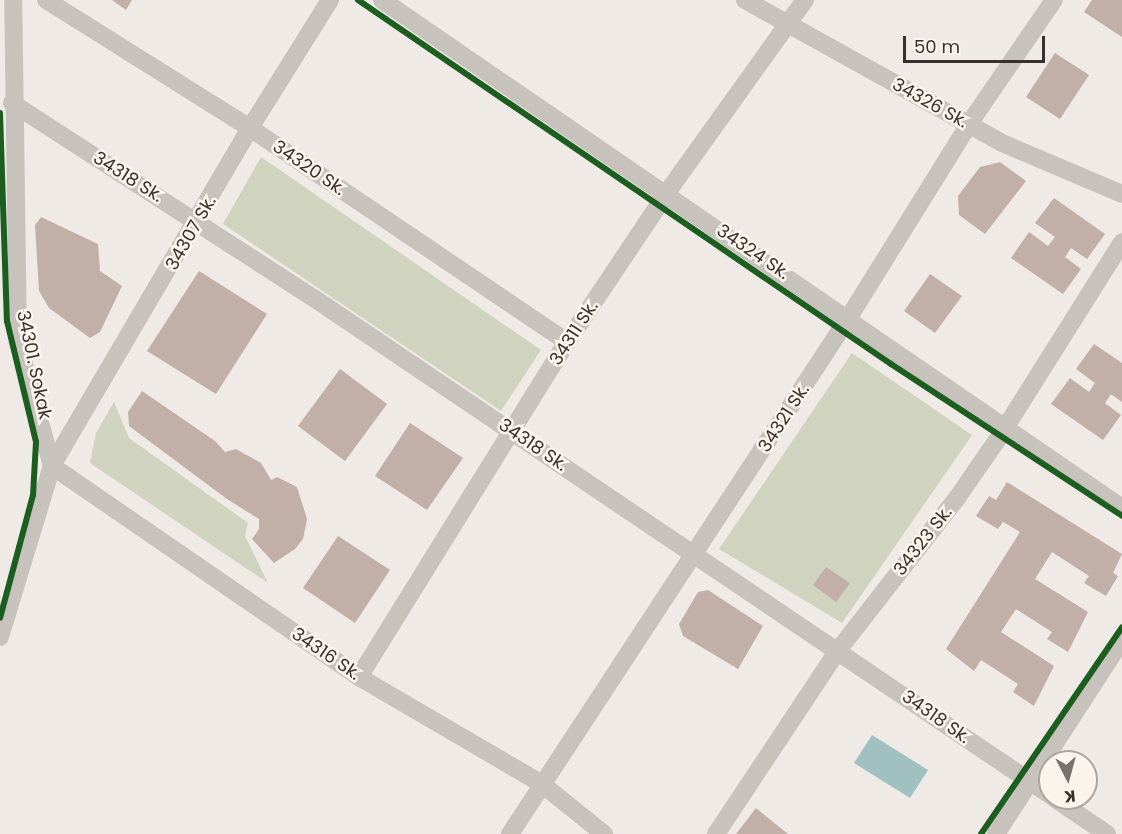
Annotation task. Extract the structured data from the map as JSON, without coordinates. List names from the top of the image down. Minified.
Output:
{"streets":{"street":["34326 Sk.","34320 Sk.","34318 Sk.","34307 Sk.","34324 Sk.","34311 Sk.","34321 Sk.","34323 Sk.","34316 Sk."],"cycle path":["34301. Sokak"]},"crossings":[["34326 Sk.","34311 Sk."],["34326 Sk.","34321 Sk."],["34320 Sk.","34307 Sk."],["34320 Sk.","34311 Sk."],["34318 Sk.","34307 Sk."],["34318 Sk.","34311 Sk."],["34318 Sk.","34321 Sk."],["34318 Sk.","34323 Sk."],["34307 Sk.","34316 Sk."],["34324 Sk.","34311 Sk."],["34324 Sk.","34321 Sk."],["34324 Sk.","34323 Sk."],["34311 Sk.","34316 Sk."],["34321 Sk.","34316 Sk."]],"scale_bar":"50 m","north":"bottom"}
